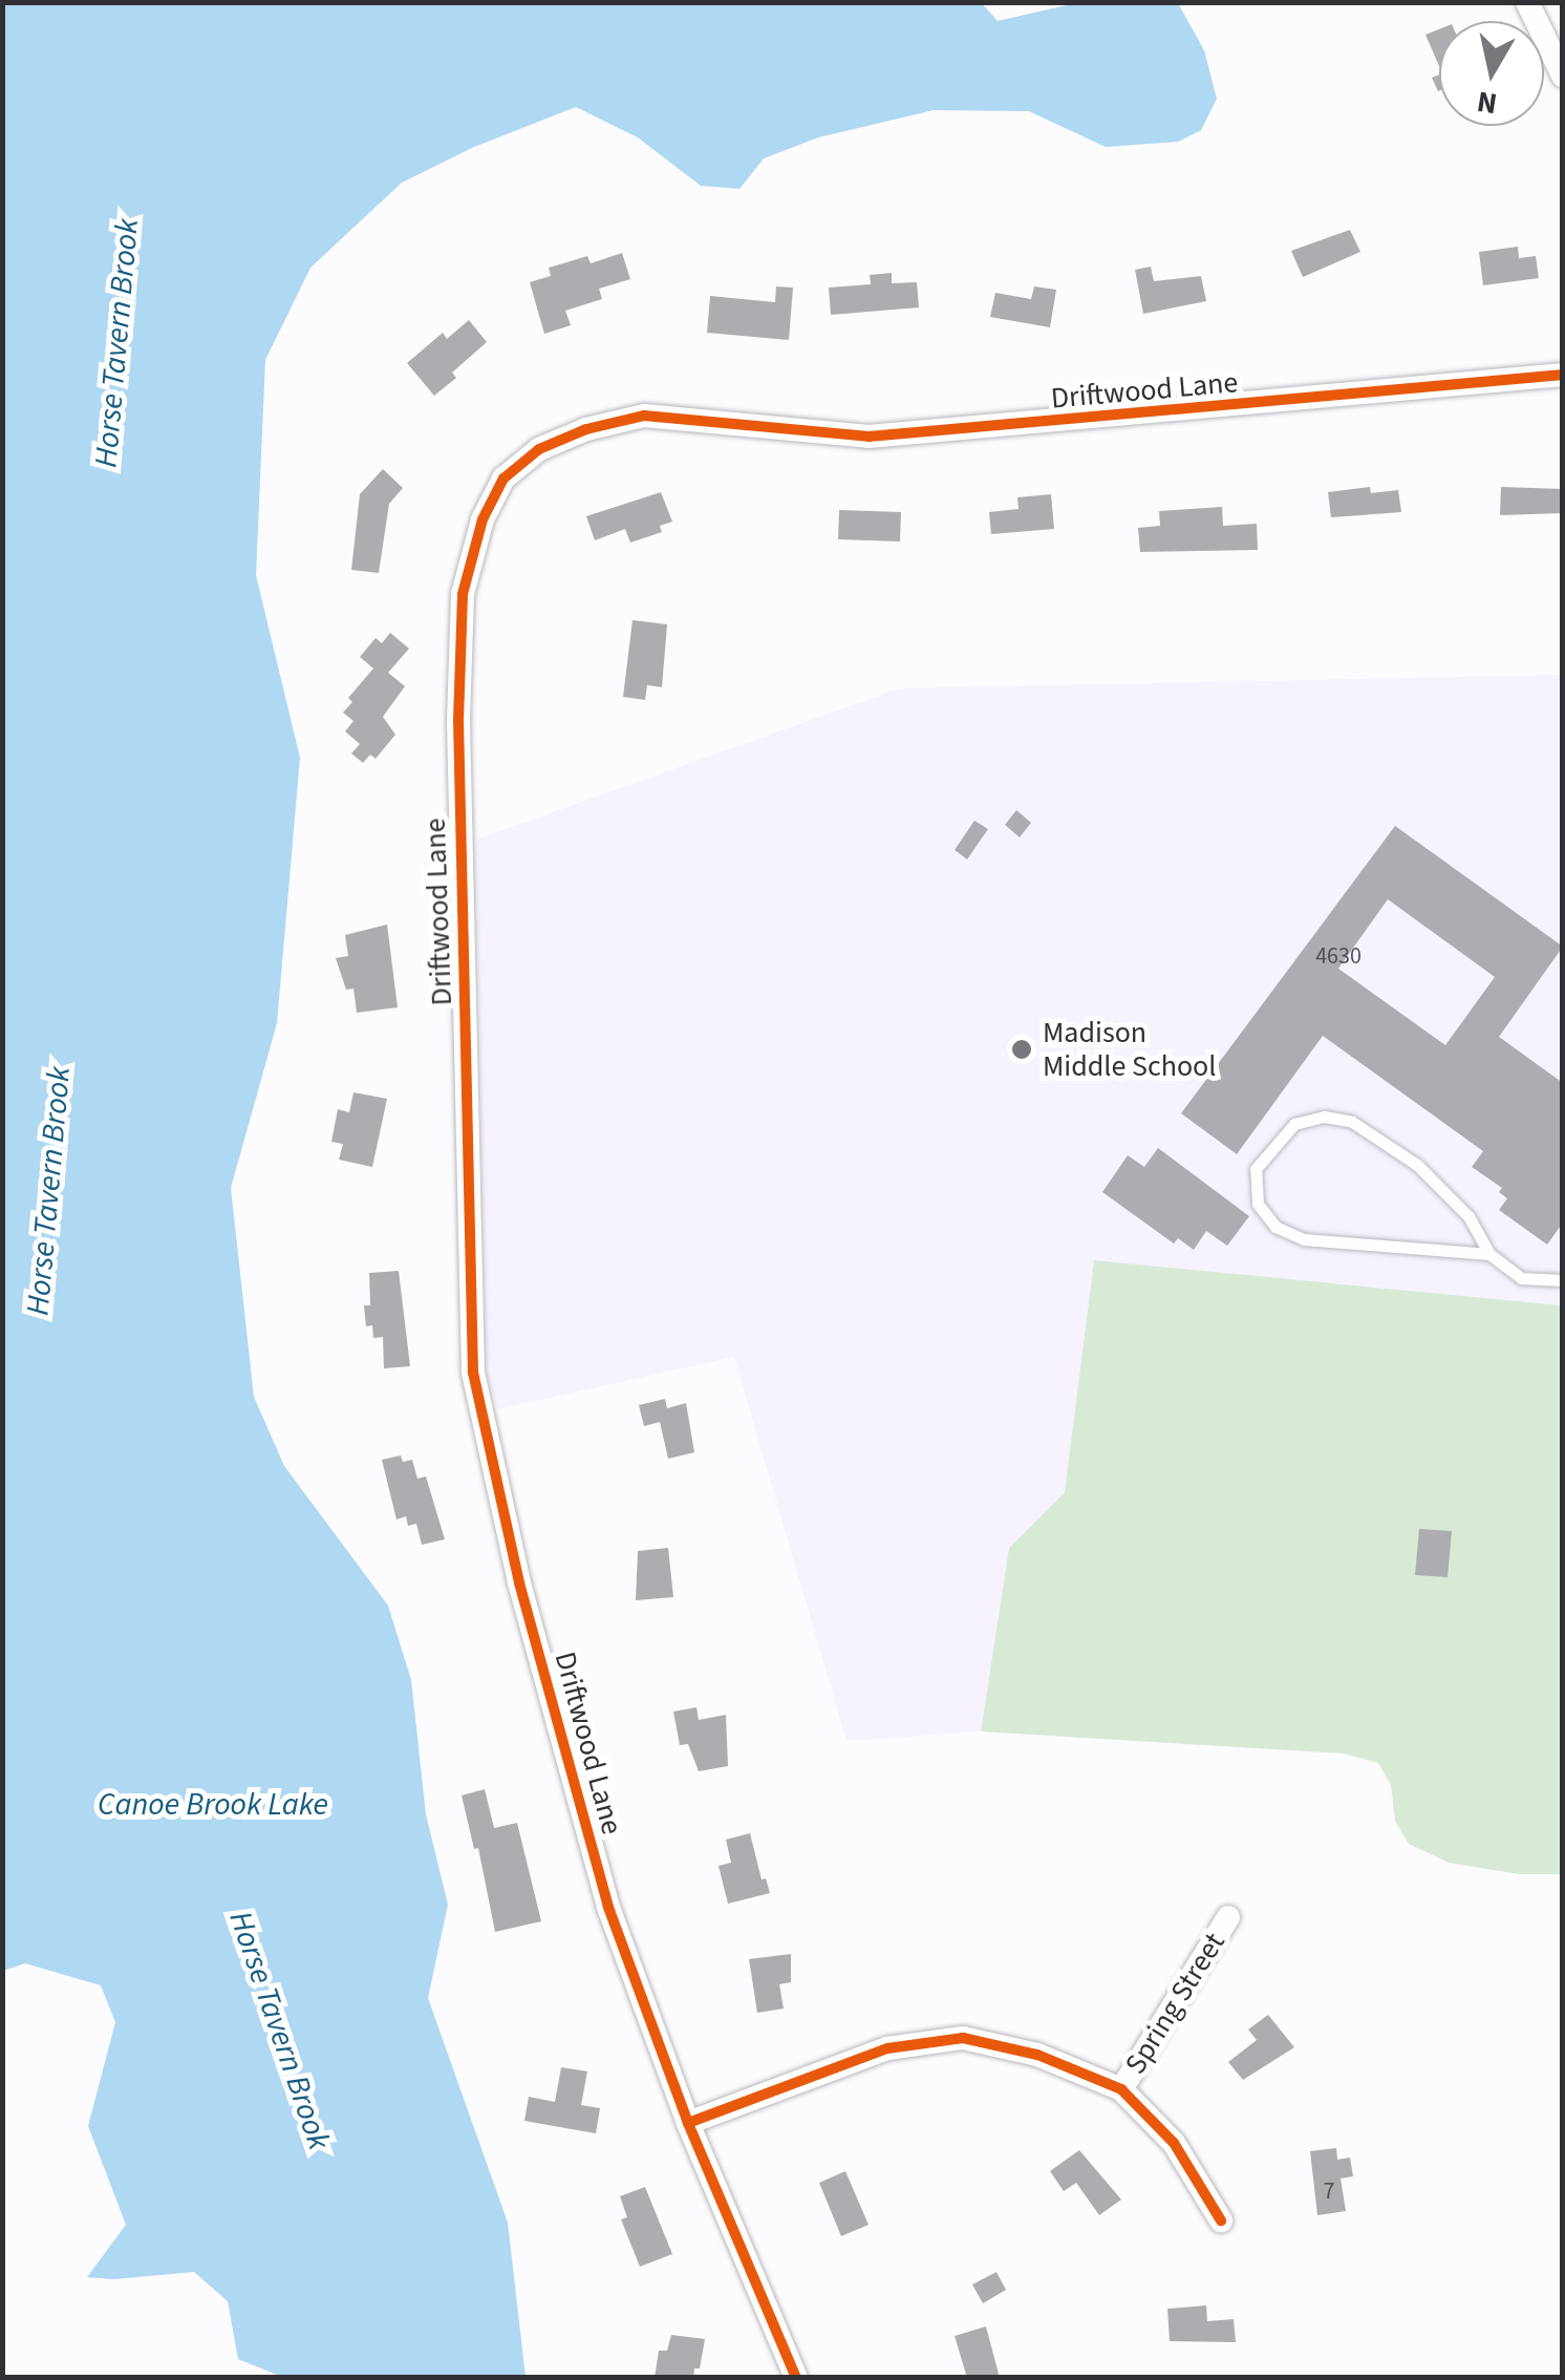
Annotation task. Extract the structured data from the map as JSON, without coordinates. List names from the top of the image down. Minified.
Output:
{"streets":{"street":["Driftwood Lane","Spring Street"]},"water":["Horse Tavern Brook","Canoe Brook Lake"],"places":["Madison Middle School"],"house_numbers":["4630","7"],"north":"bottom"}
